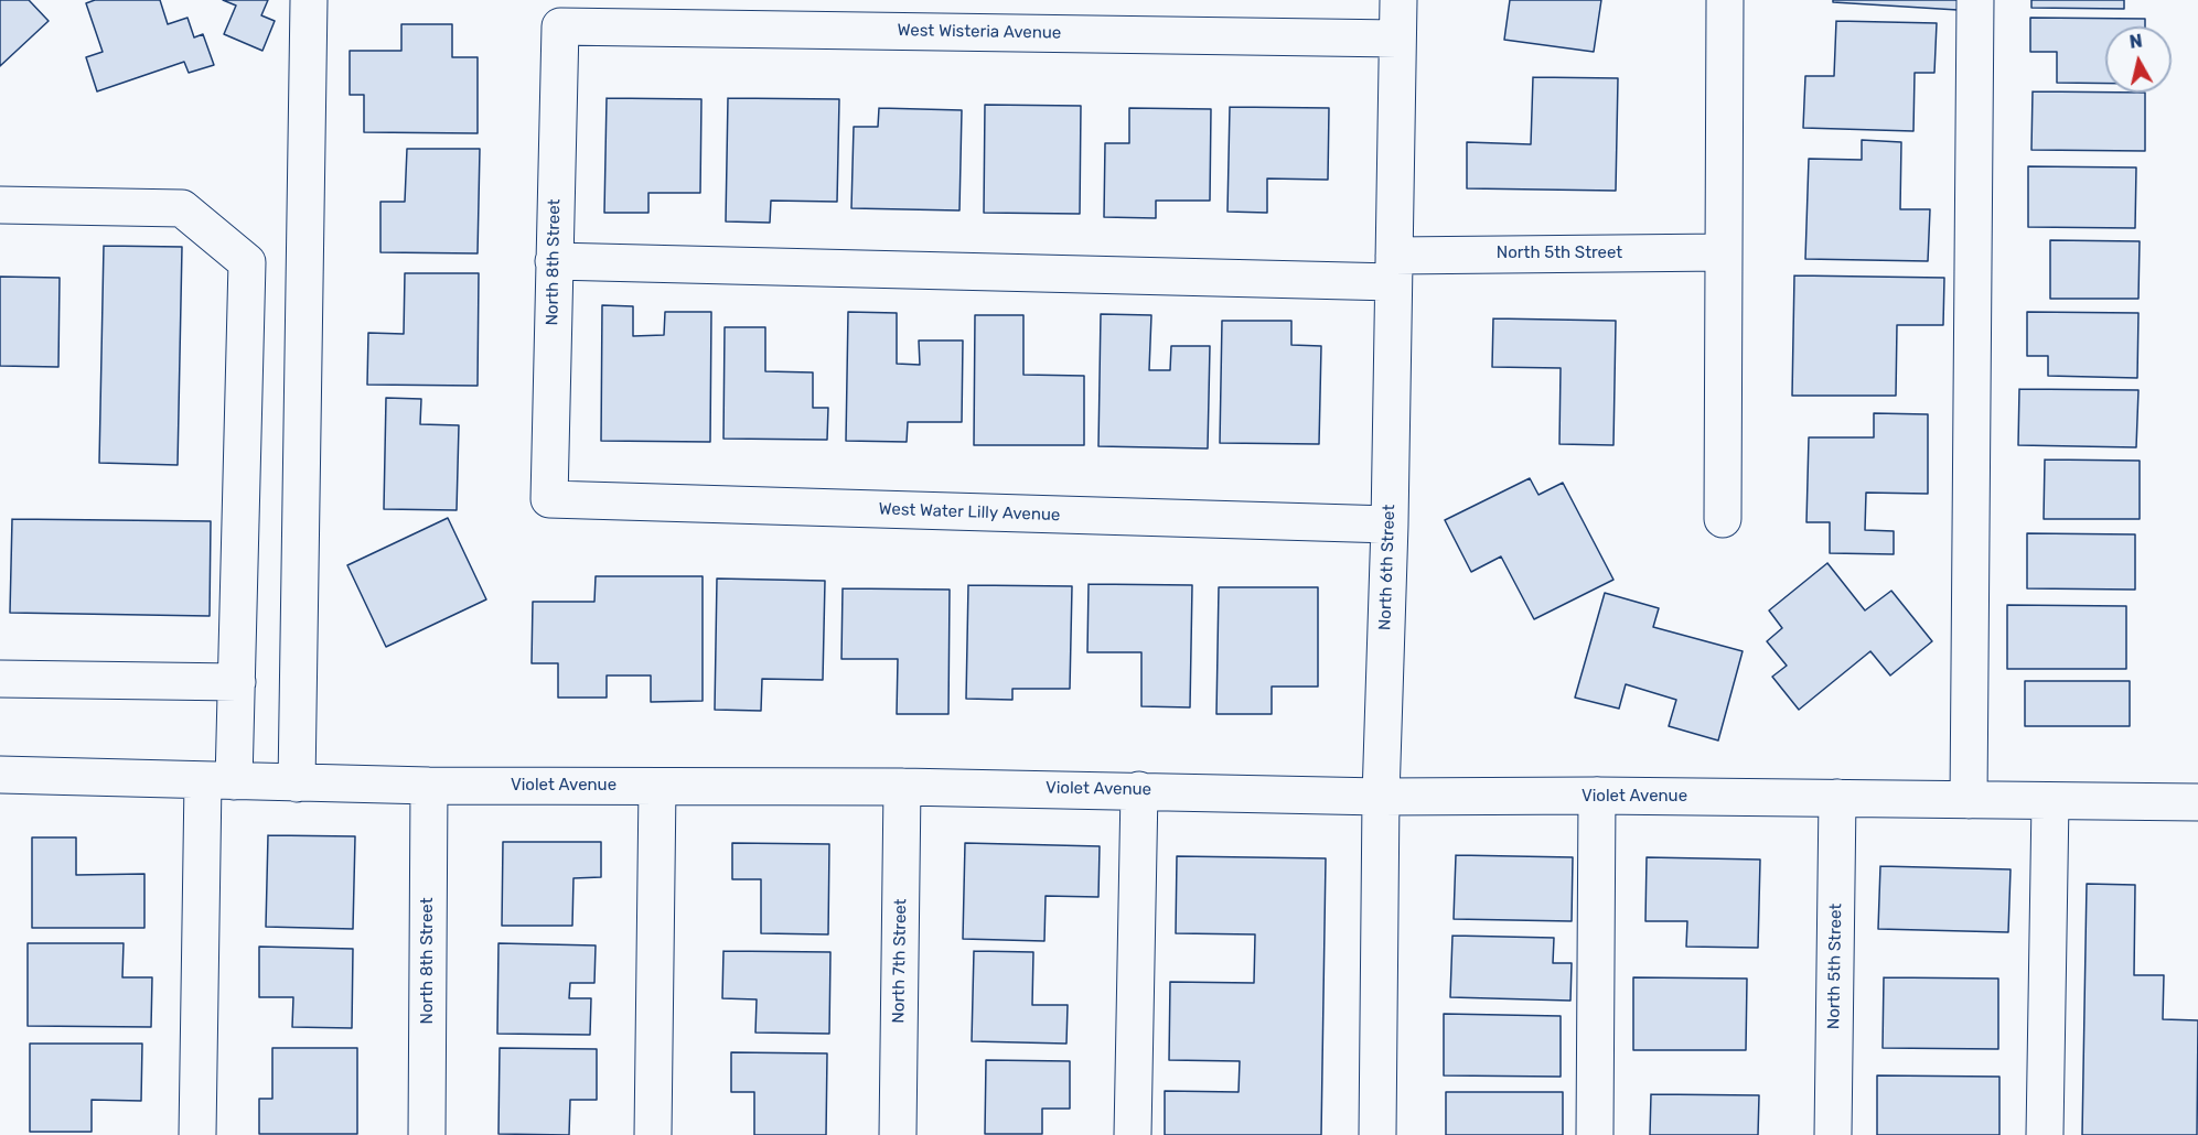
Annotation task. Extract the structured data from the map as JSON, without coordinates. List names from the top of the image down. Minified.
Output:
{"streets":{"street":["West Wisteria Avenue","North 5th Street","North 8th Street","West Water Lilly Avenue","North 6th Street","Violet Avenue","North 7th Street"]},"crossings":[["West Wisteria Avenue","North 8th Street"],["West Wisteria Avenue","North 6th Street"],["North 5th Street","North 8th Street"],["North 5th Street","North 6th Street"],["North 5th Street","Violet Avenue"],["North 8th Street","West Water Lilly Avenue"],["North 8th Street","Violet Avenue"],["West Water Lilly Avenue","North 6th Street"],["North 6th Street","Violet Avenue"],["Violet Avenue","North 7th Street"]],"north":"top"}
